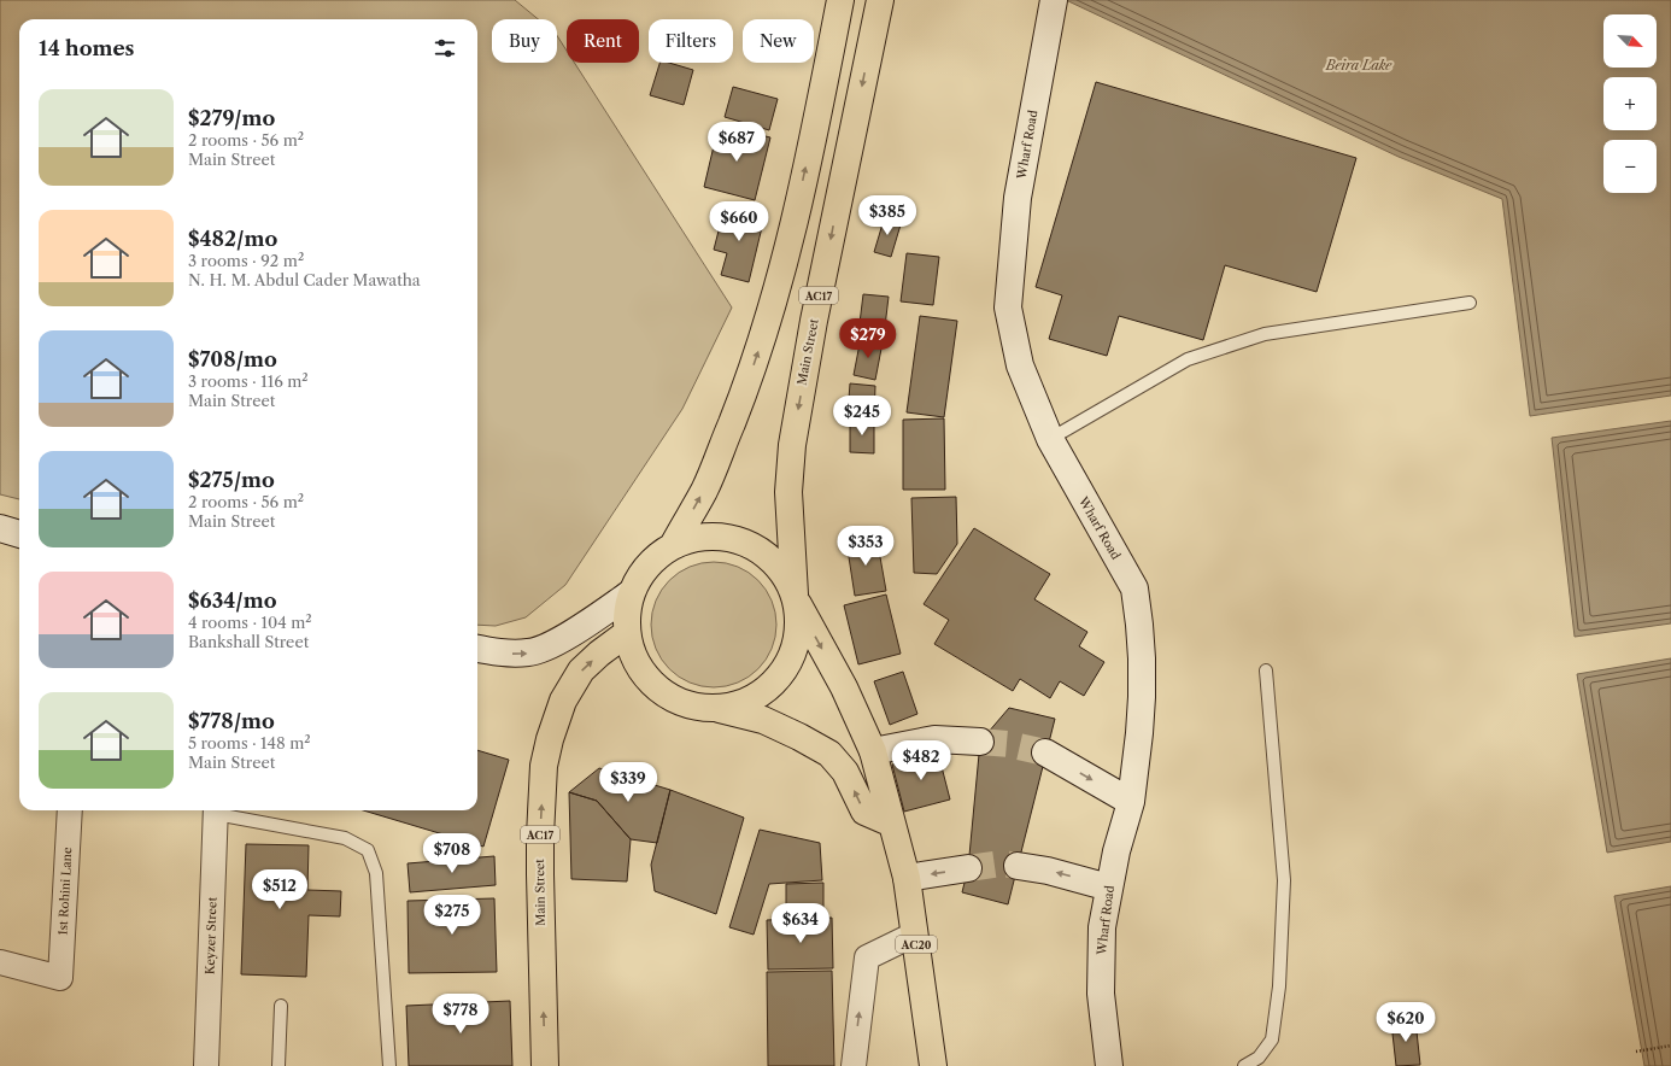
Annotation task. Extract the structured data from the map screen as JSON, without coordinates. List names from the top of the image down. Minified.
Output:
{"streets":{"main road":["Wharf Road","AC17","Main Street","AC20"],"street":["1st Rohini Lane","Keyzer Street"]},"crossings":[["Main Street","AC20"]],"water":["Beira Lake"],"north":"bottom right","page":{"map_buttons":["+","−"],"chip":["Buy","Rent","Filters","New"],"heading":"14 homes","list":[{"name":"$279/mo","note":"2 rooms · 56 m² · Main Street"},{"name":"$482/mo","note":"3 rooms · 92 m² · N. H. M. Abdul Cader Mawatha"},{"name":"$708/mo","note":"3 rooms · 116 m² · Main Street"},{"name":"$275/mo","note":"2 rooms · 56 m² · Main Street"},{"name":"$634/mo","note":"4 rooms · 104 m² · Bankshall Street"},{"name":"$778/mo","note":"5 rooms · 148 m² · Main Street"}],"price":["$687","$385","$660","$279","$245","$353","$482","$339","$708","$512","$275","$634","$778","$620"]}}
